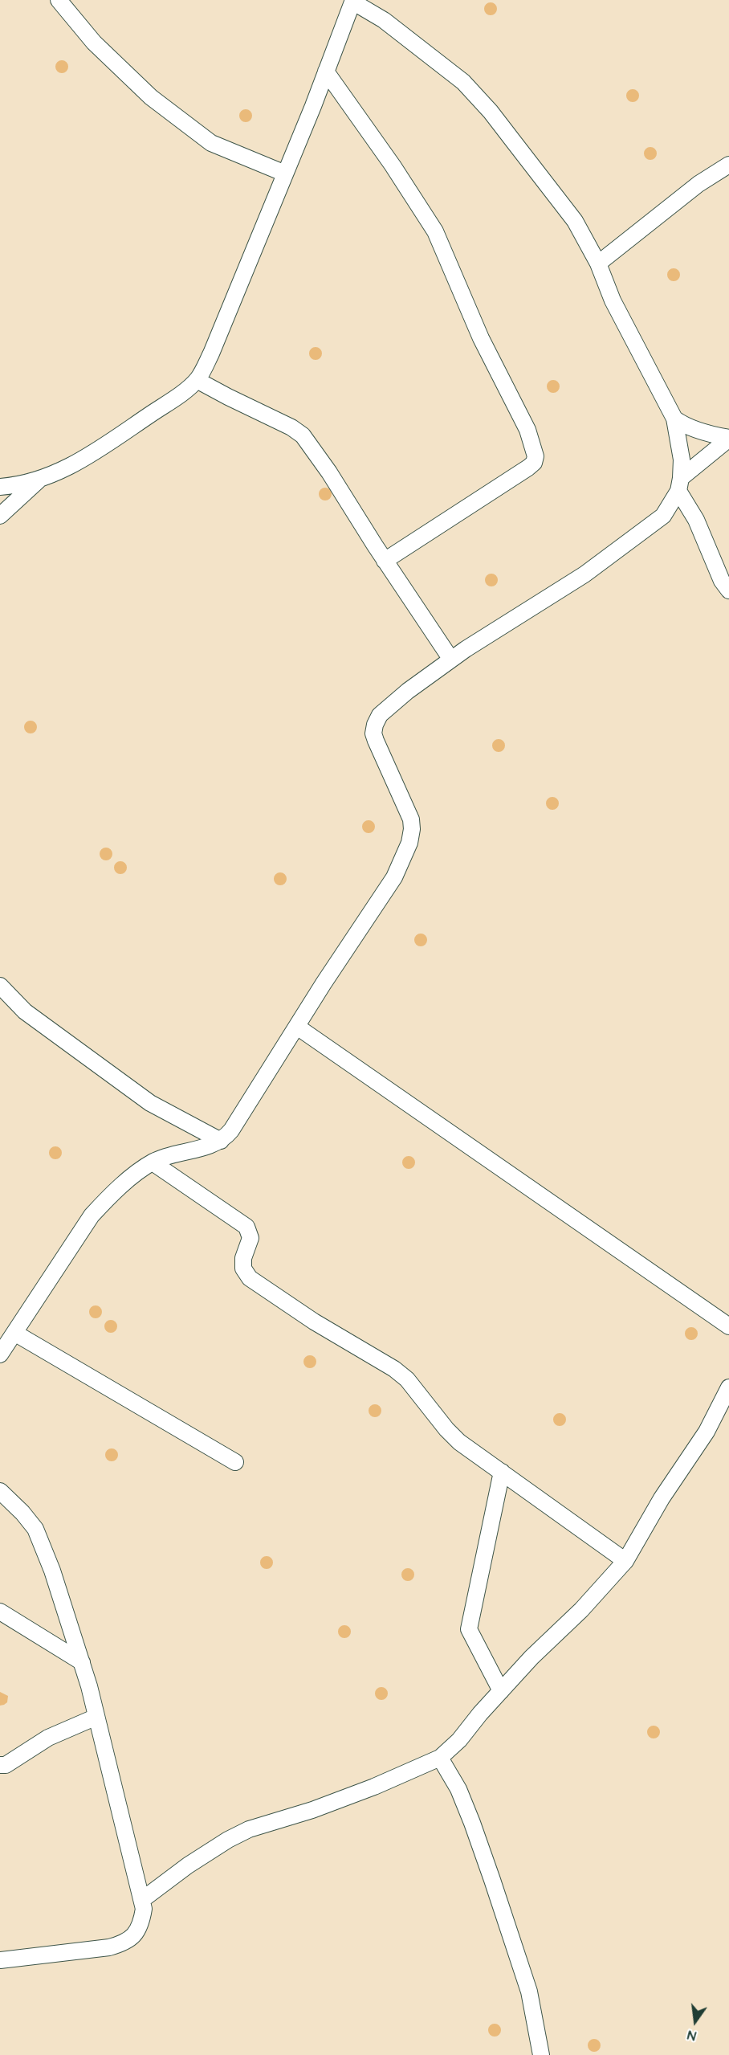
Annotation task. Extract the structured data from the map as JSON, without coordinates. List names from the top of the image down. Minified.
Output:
{"north":"bottom"}
